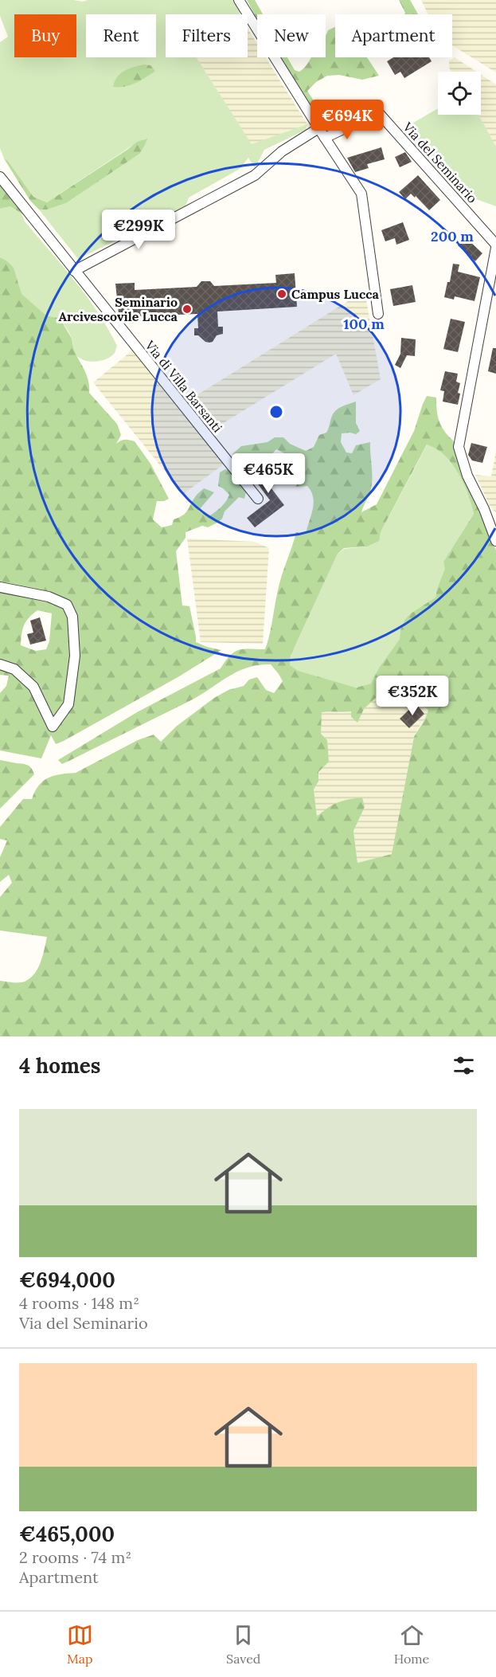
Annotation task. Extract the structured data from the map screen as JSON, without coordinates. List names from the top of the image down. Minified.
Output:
{"streets":{"street":["Via del Seminario","Via di Villa Barsanti"]},"places":["Campus Lucca","Seminario Arcivescovile Lucca"],"page":{"chip":["Buy","Rent","Filters","New","Apartment"],"price":["€694K","€299K","€465K","€352K"],"heading":"4 homes","list":[{"name":"€694,000","note":"4 rooms · 148 m² · Via del Seminario"},{"name":"€465,000","note":"2 rooms · 74 m² · Apartment"}],"tabs":["Map","Saved","Home"]},"rings":["200 m","100 m"]}
